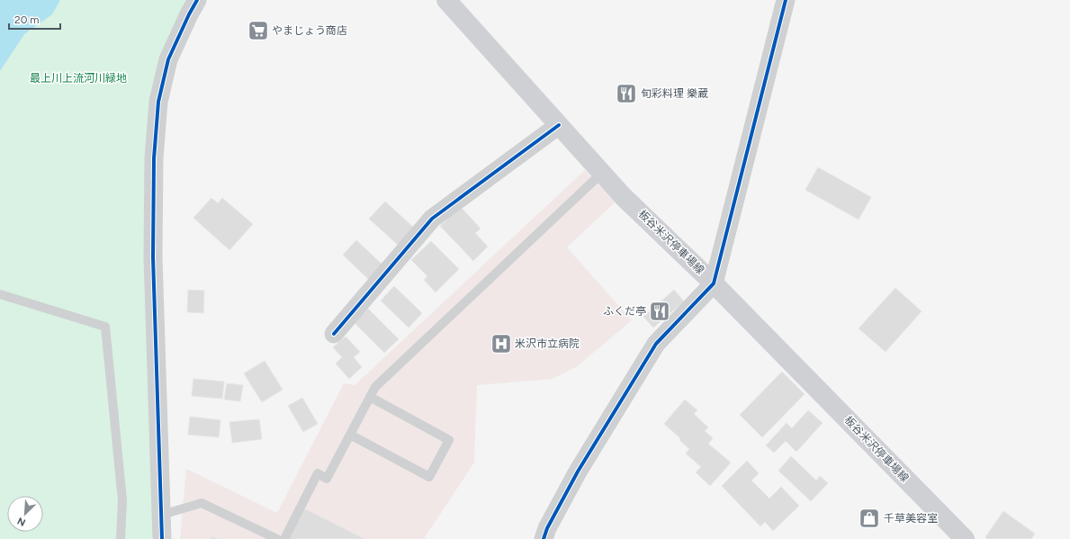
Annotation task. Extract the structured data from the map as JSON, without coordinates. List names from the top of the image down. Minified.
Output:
{"streets":{"main road":["板谷米沢停車場線"]},"parks":["最上川上流河川緑地"],"places":{"supermarket":["やまじょう商店"],"restaurant":["旬彩料理 樂蔵","ふくだ亭"],"hospital":["米沢市立病院"],"shop":["千草美容室"]},"scale_bar":"20 m","north":"bottom left"}
